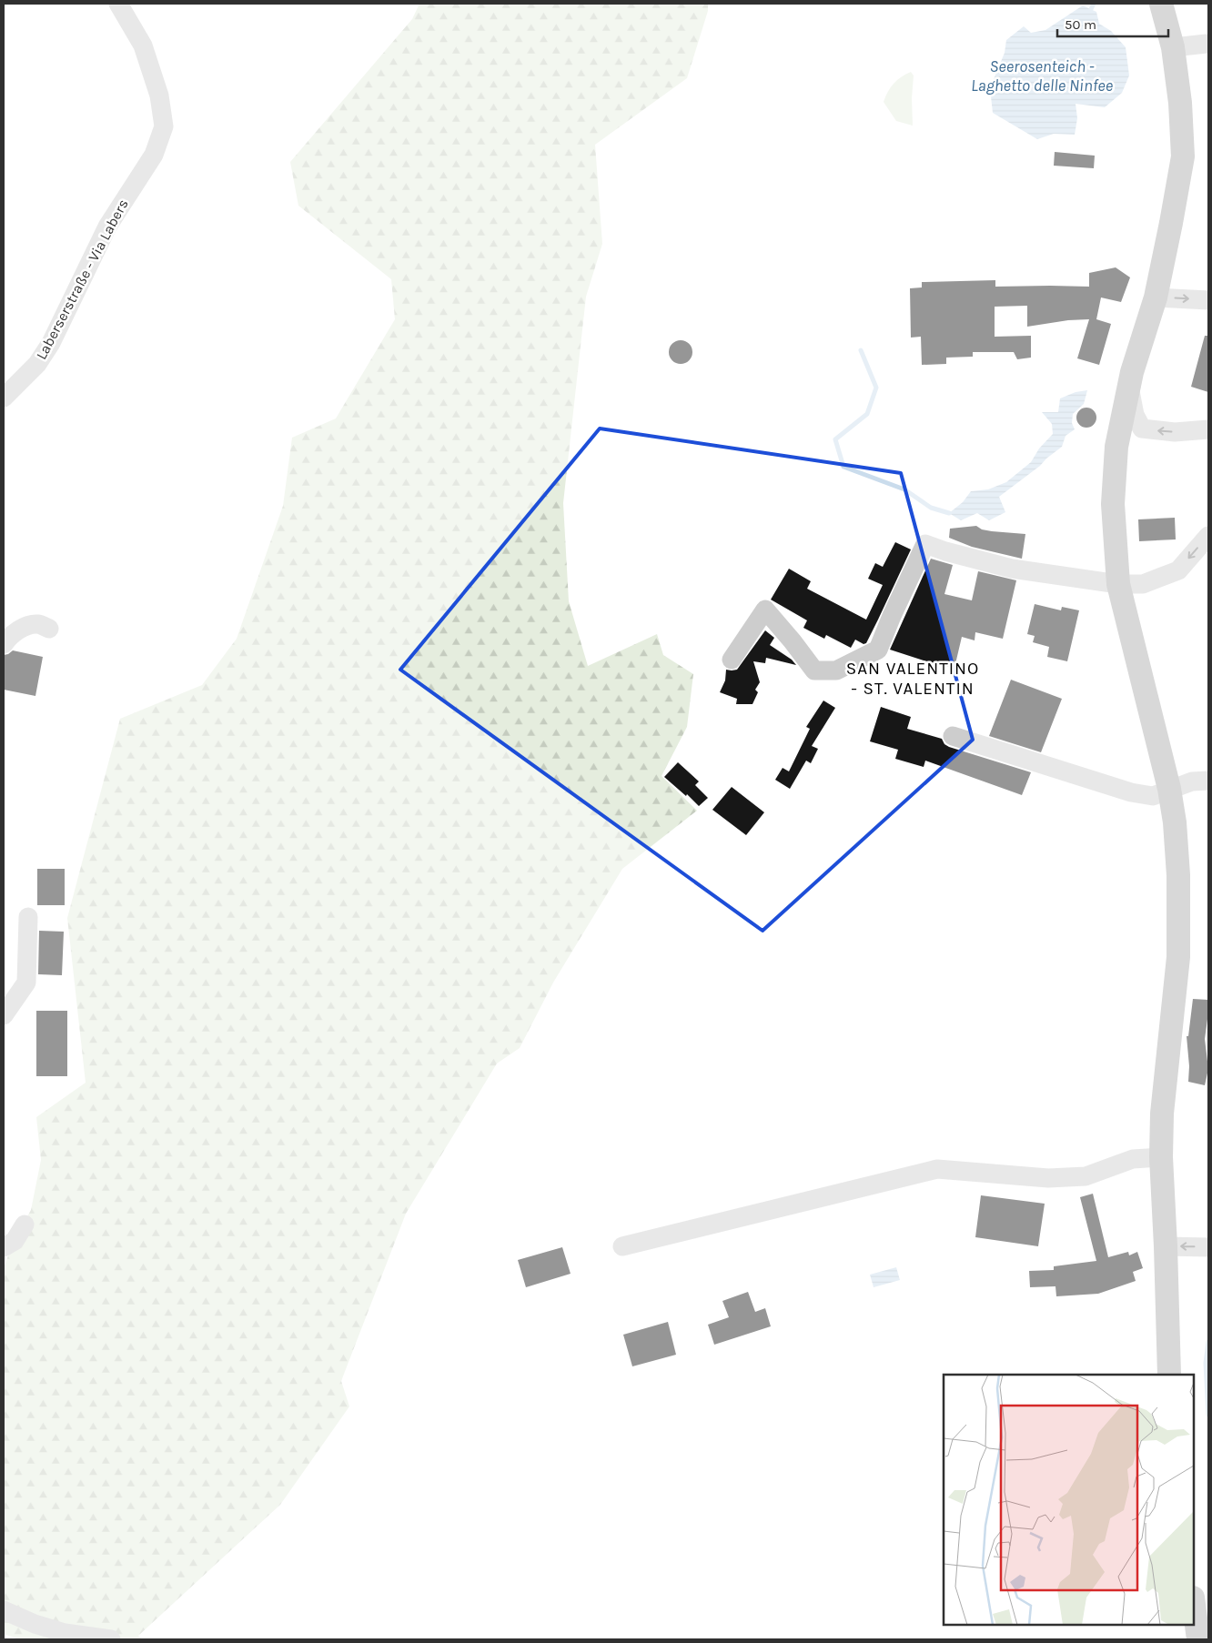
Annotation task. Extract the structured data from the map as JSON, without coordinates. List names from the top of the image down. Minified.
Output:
{"streets":{"street":["Laberserstraße - Via Labers"]},"districts":["SAN VALENTINO - ST. VALENTIN"],"water":["Seerosenteich - Laghetto delle Ninfee"],"scale_bar":"50 m"}
